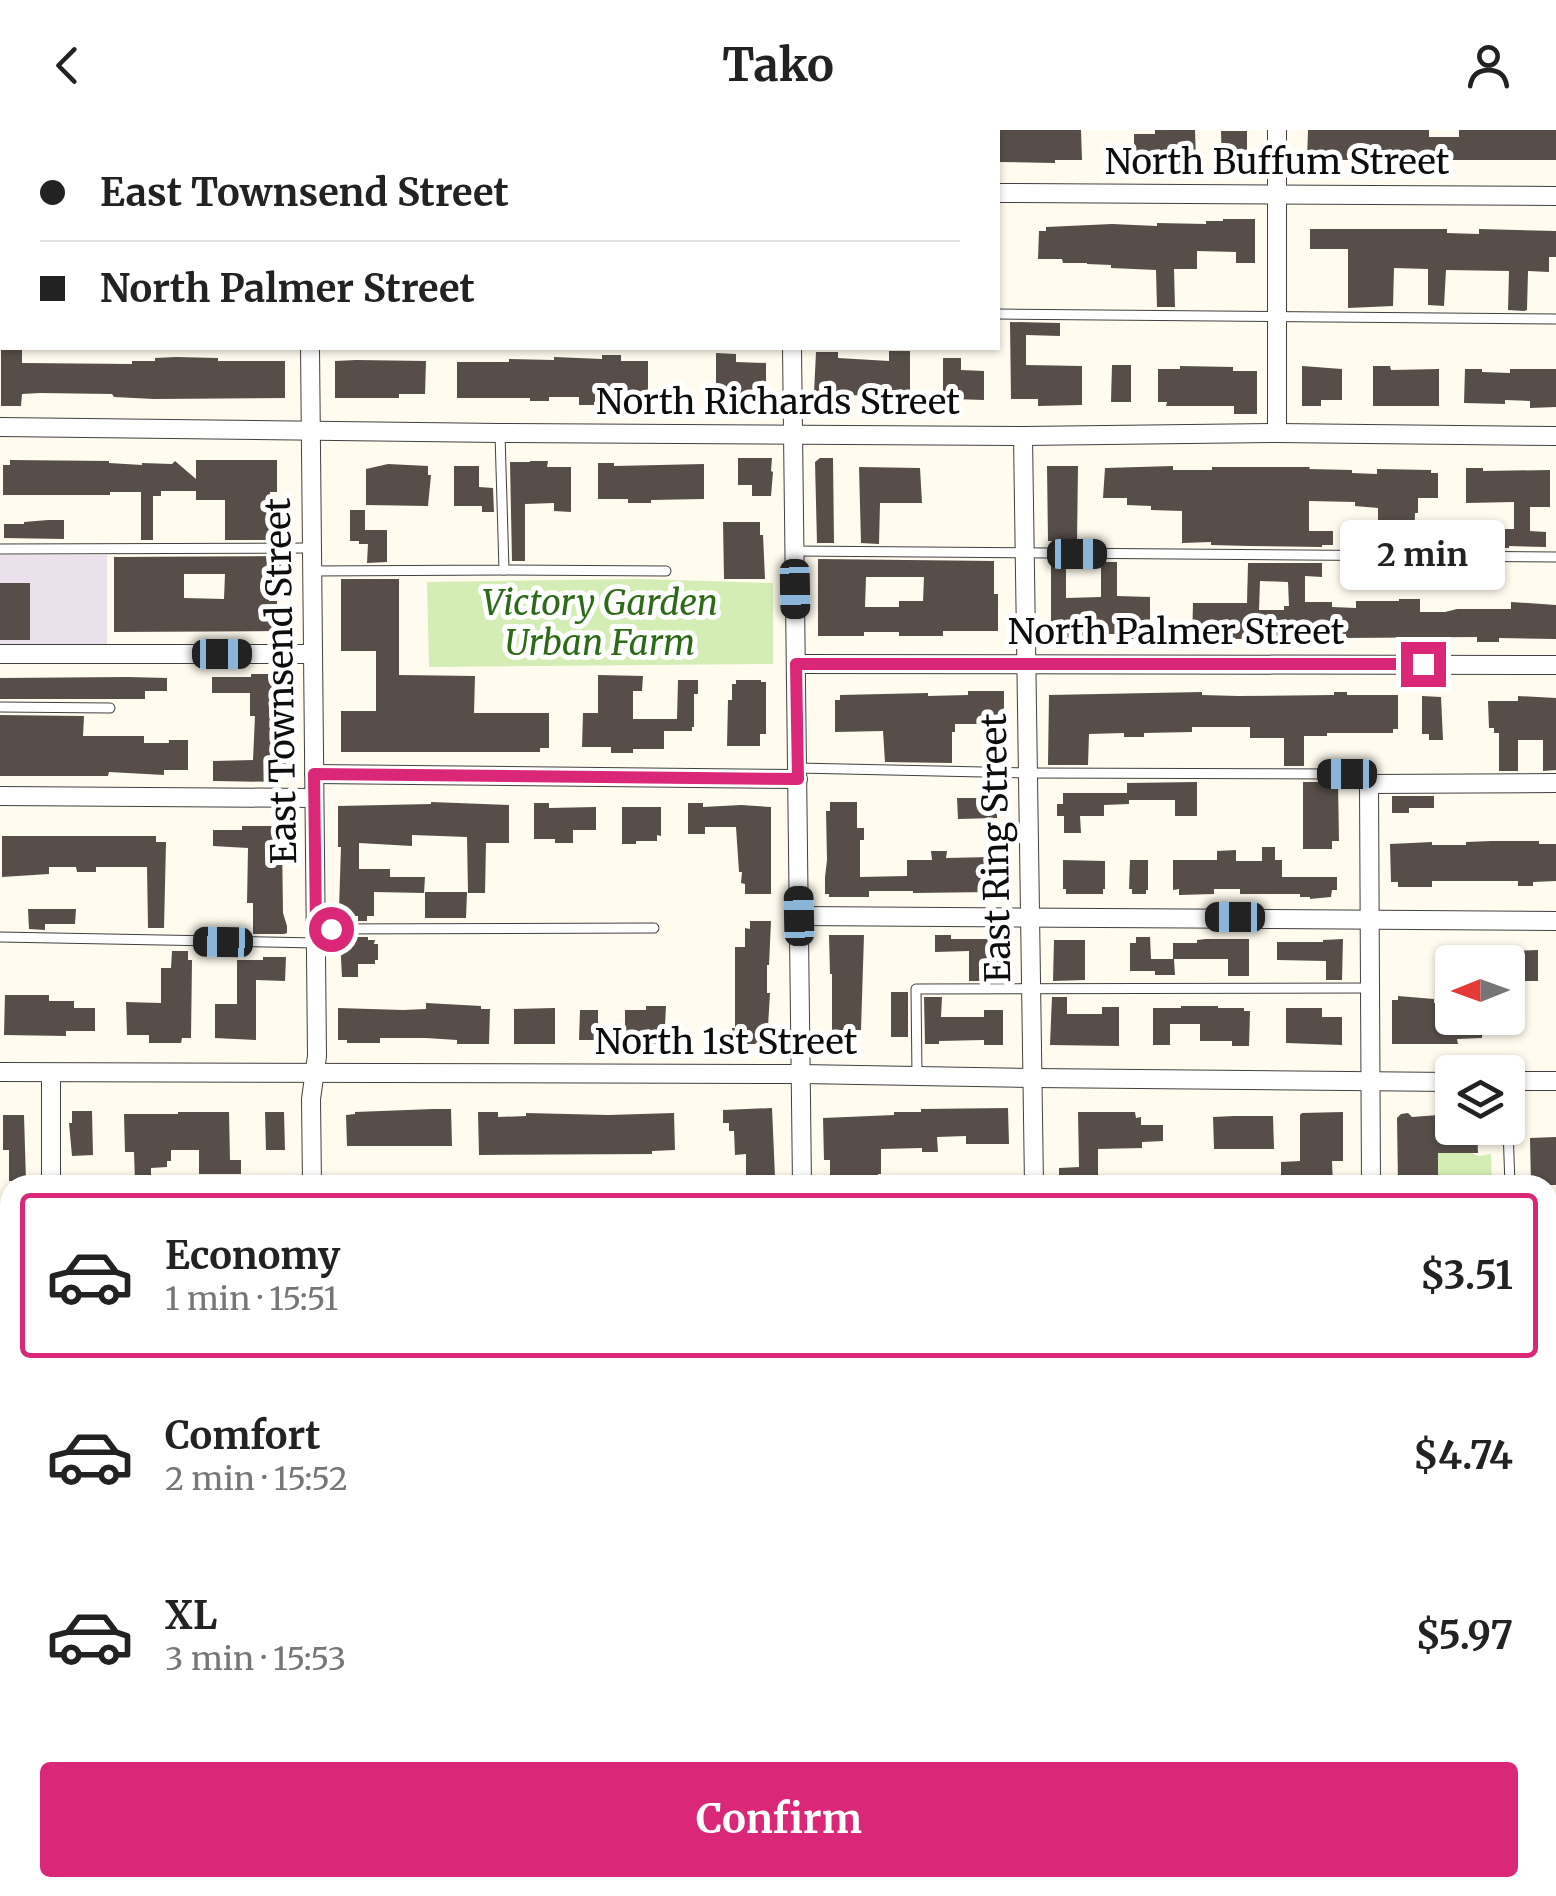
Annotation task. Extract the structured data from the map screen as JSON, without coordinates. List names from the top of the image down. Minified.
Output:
{"streets":{"street":["North Buffum Street","North Richards Street","North Palmer Street","East Townsend Street","East Ring Street","North 1st Street"]},"crossings":[["North Richards Street","East Townsend Street"],["North Richards Street","East Ring Street"],["North Palmer Street","East Ring Street"],["East Townsend Street","North 1st Street"],["East Ring Street","North 1st Street"]],"parks":["Victory Garden Urban Farm"],"north":"left","page":{"header":"Tako","banner":["East Townsend Street","North Palmer Street"],"bubble":"2 min","list":[{"name":"Economy","note":"1 min · 15:51","value":"$3.51"},{"name":"Comfort","note":"2 min · 15:52","value":"$4.74"},{"name":"XL","note":"3 min · 15:53","value":"$5.97"}],"buttons":"Confirm"}}
